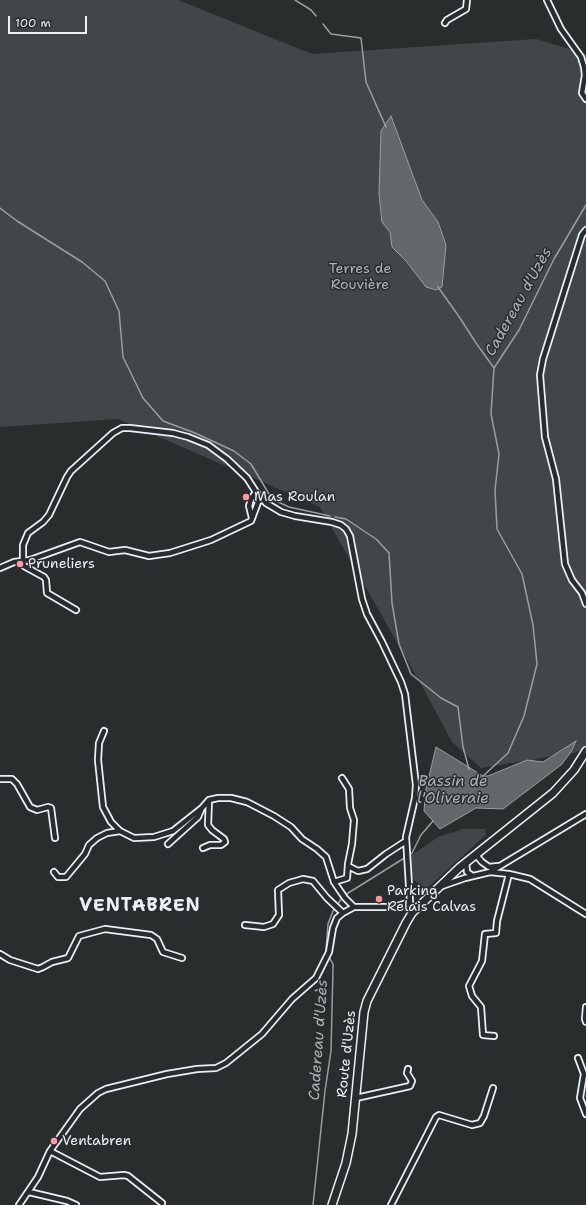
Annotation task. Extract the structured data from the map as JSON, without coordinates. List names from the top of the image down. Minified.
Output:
{"streets":{"main road":["Route d'Uzès"]},"districts":["VENTABREN"],"water":["Cadereau d'Uzès","Bassin de l'Oliveraie"],"parks":["Terres de Rouvière"],"places":["Mas Roulan","Pruneliers","Parking Relais Calvas","Ventabren"],"scale_bar":"100 m"}
